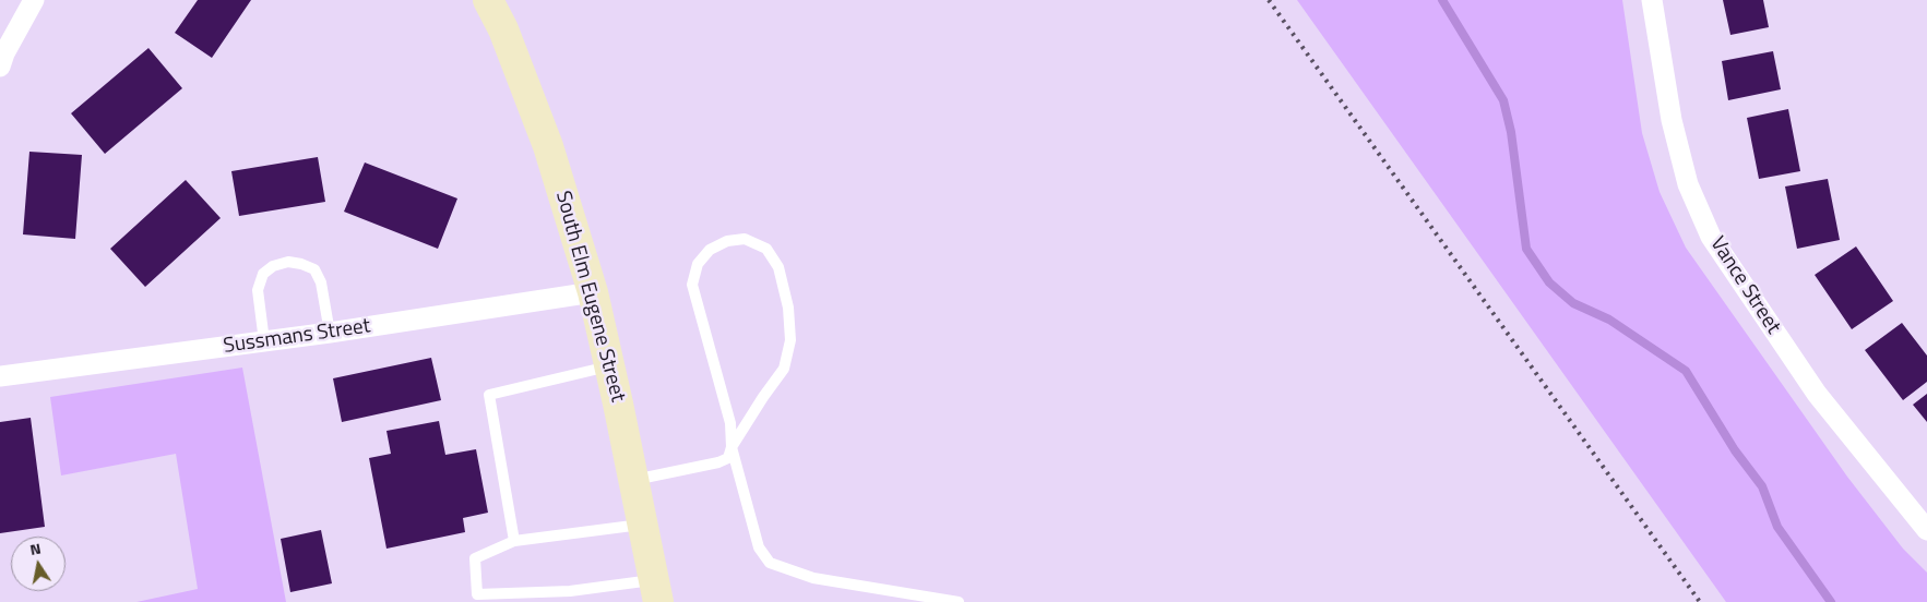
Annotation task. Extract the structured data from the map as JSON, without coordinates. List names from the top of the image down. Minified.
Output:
{"streets":{"main road":["South Elm Eugene Street"],"street":["Vance Street","Sussmans Street"]},"crossings":[["South Elm Eugene Street","Sussmans Street"]],"north":"top"}
